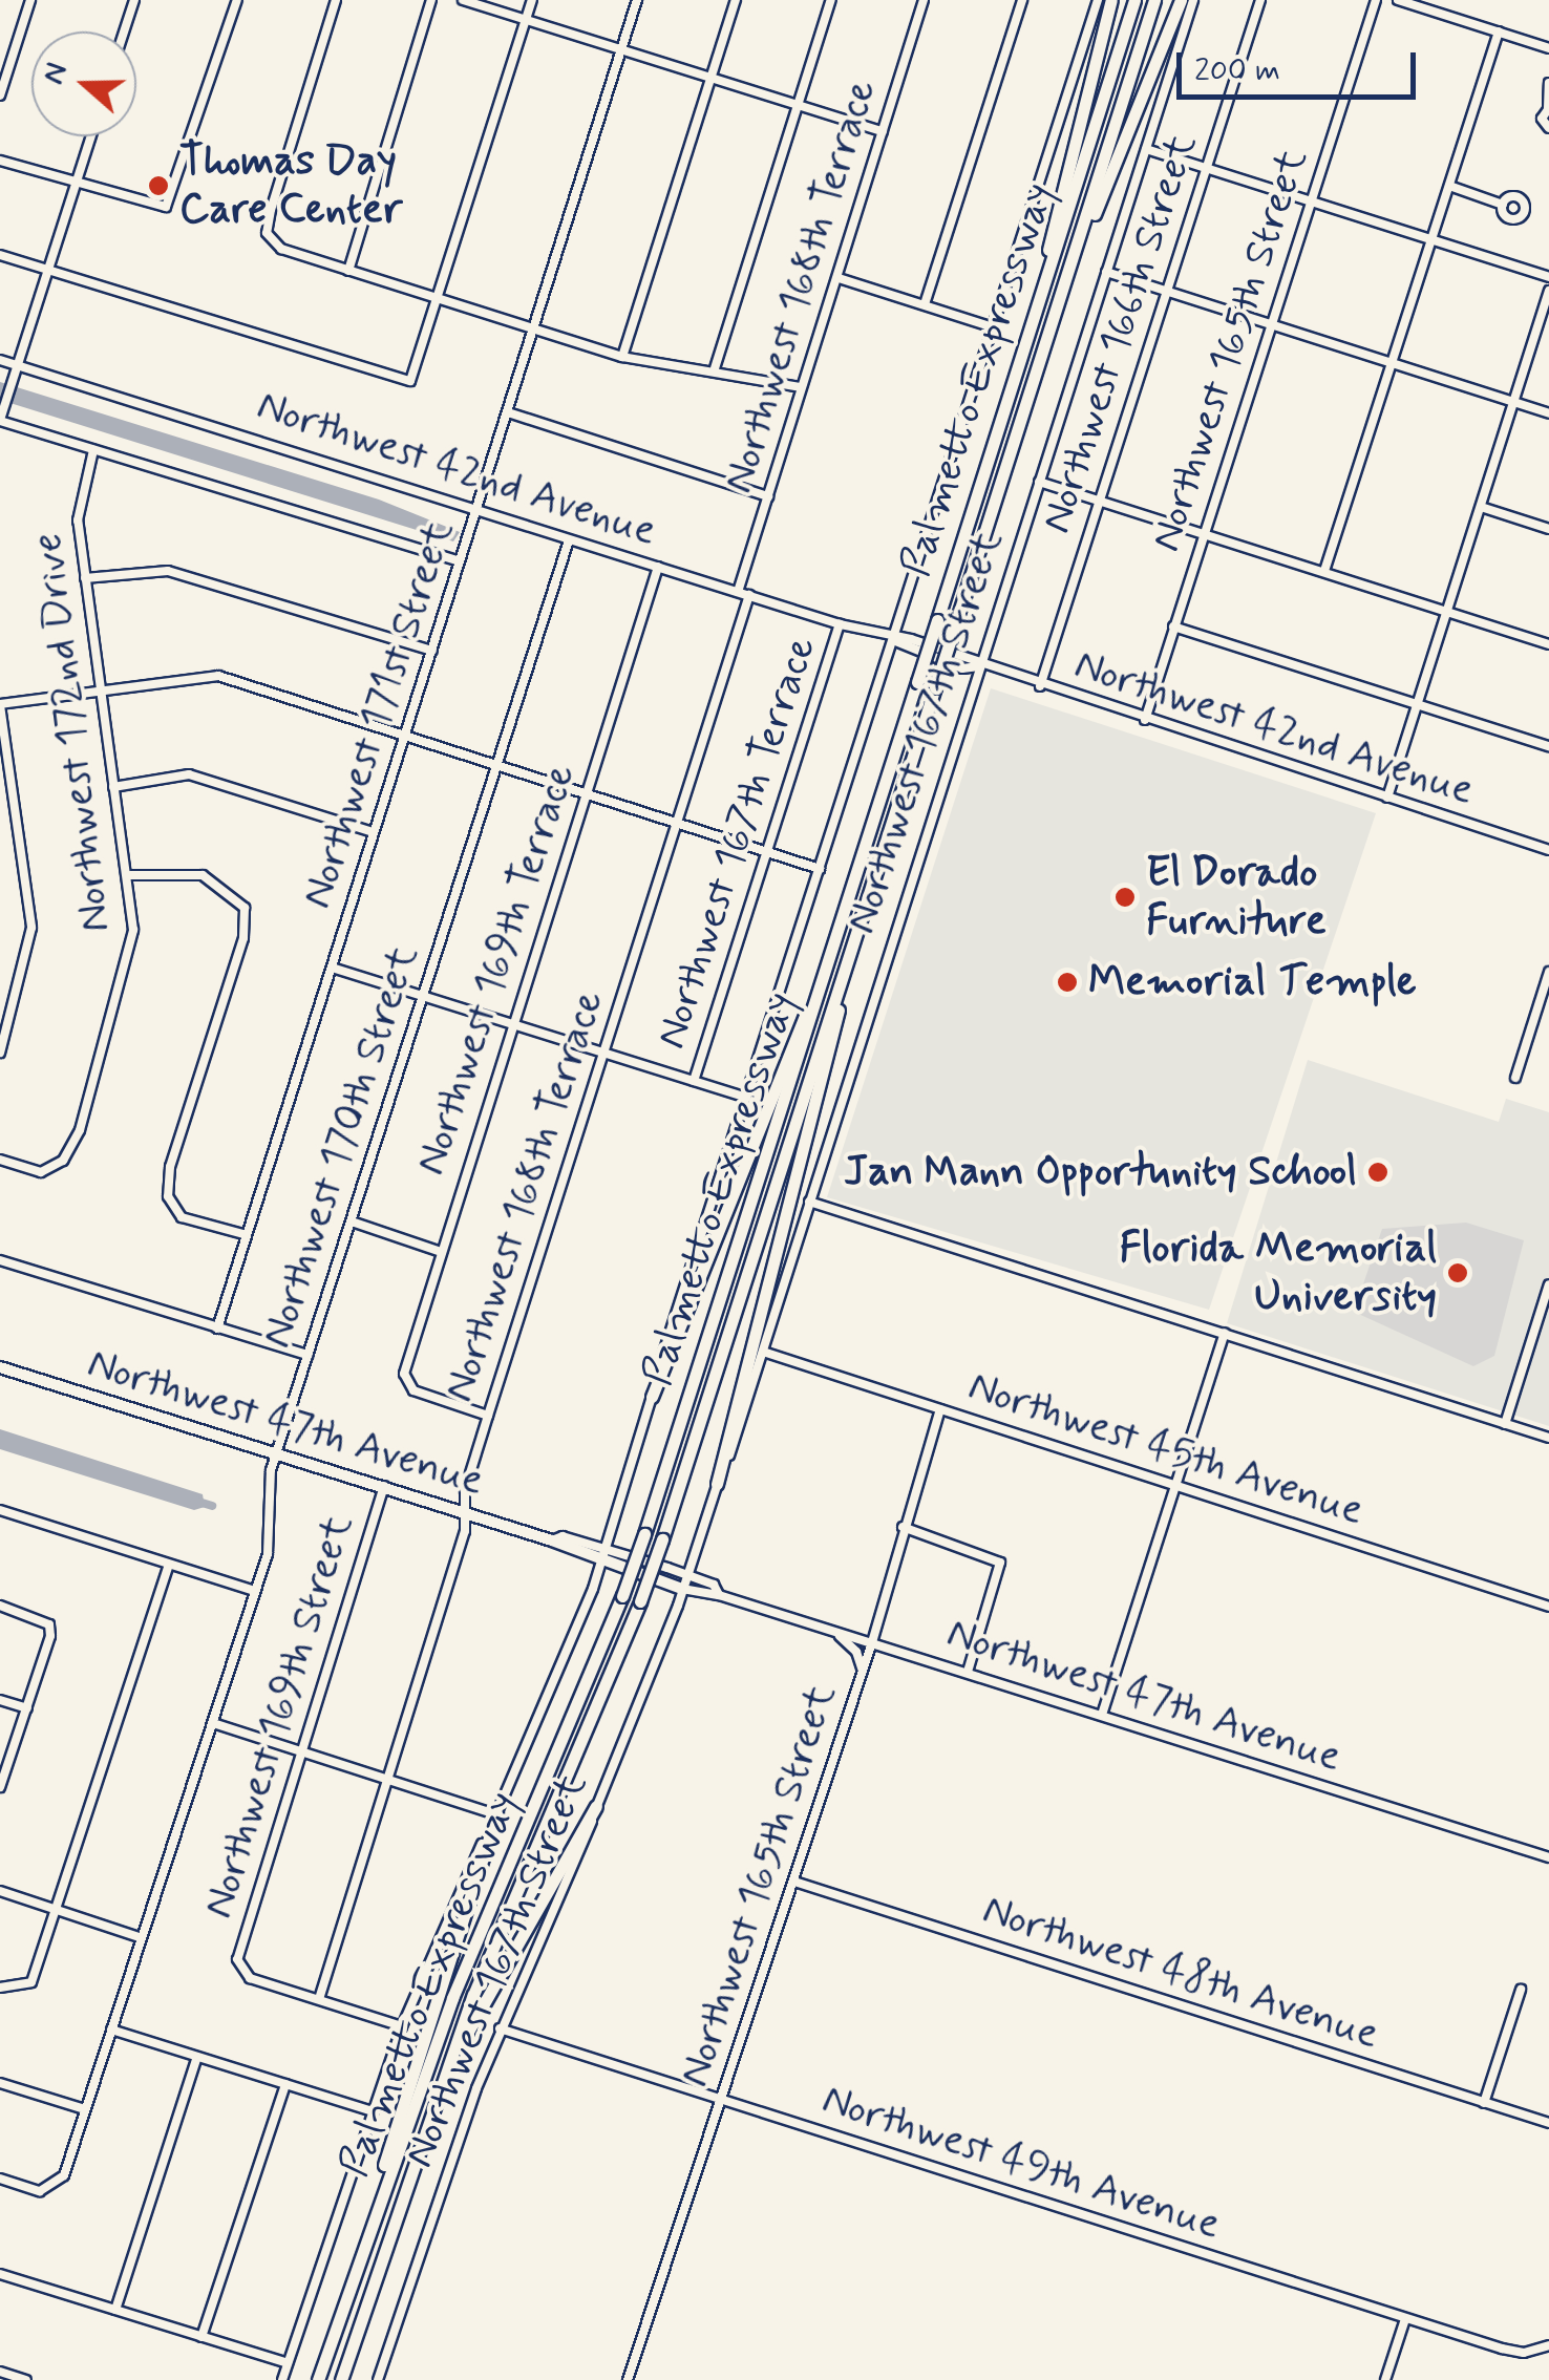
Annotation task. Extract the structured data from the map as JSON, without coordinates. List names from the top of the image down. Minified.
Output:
{"streets":{"highway":["Palmetto Expressway"],"main road":["Northwest 47th Avenue"],"street":["Northwest 168th Terrace","Northwest 166th Street","Northwest 165th Street","Northwest 42nd Avenue","Northwest 171st Street","Northwest 172nd Drive","Northwest 167th Street","Northwest 167th Terrace","Northwest 169th Terrace","Northwest 170th Street","Northwest 45th Avenue","Northwest 169th Street","Northwest 48th Avenue","Northwest 49th Avenue"]},"crossings":[["Northwest 168th Terrace","Northwest 42nd Avenue"],["Northwest 168th Terrace","Northwest 169th Terrace"],["Northwest 168th Terrace","Northwest 47th Avenue"],["Northwest 168th Terrace","Northwest 169th Street"],["Northwest 166th Street","Northwest 42nd Avenue"],["Northwest 165th Street","Northwest 42nd Avenue"],["Northwest 165th Street","Northwest 47th Avenue"],["Northwest 165th Street","Northwest 45th Avenue"],["Northwest 165th Street","Northwest 48th Avenue"],["Northwest 165th Street","Northwest 49th Avenue"],["Northwest 42nd Avenue","Northwest 171st Street"],["Northwest 42nd Avenue","Northwest 167th Street"],["Northwest 42nd Avenue","Northwest 167th Terrace"],["Northwest 42nd Avenue","Northwest 169th Terrace"],["Northwest 42nd Avenue","Northwest 170th Street"],["Northwest 167th Street","Northwest 47th Avenue"],["Northwest 167th Street","Northwest 45th Avenue"],["Northwest 167th Street","Northwest 49th Avenue"],["Northwest 170th Street","Northwest 47th Avenue"],["Northwest 47th Avenue","Northwest 169th Street"]],"places":["Thomas Day Care Center","El Dorado Furniture","Memorial Temple","Jan Mann Opportunity School","Florida Memorial University"],"scale_bar":"200 m","north":"left"}
